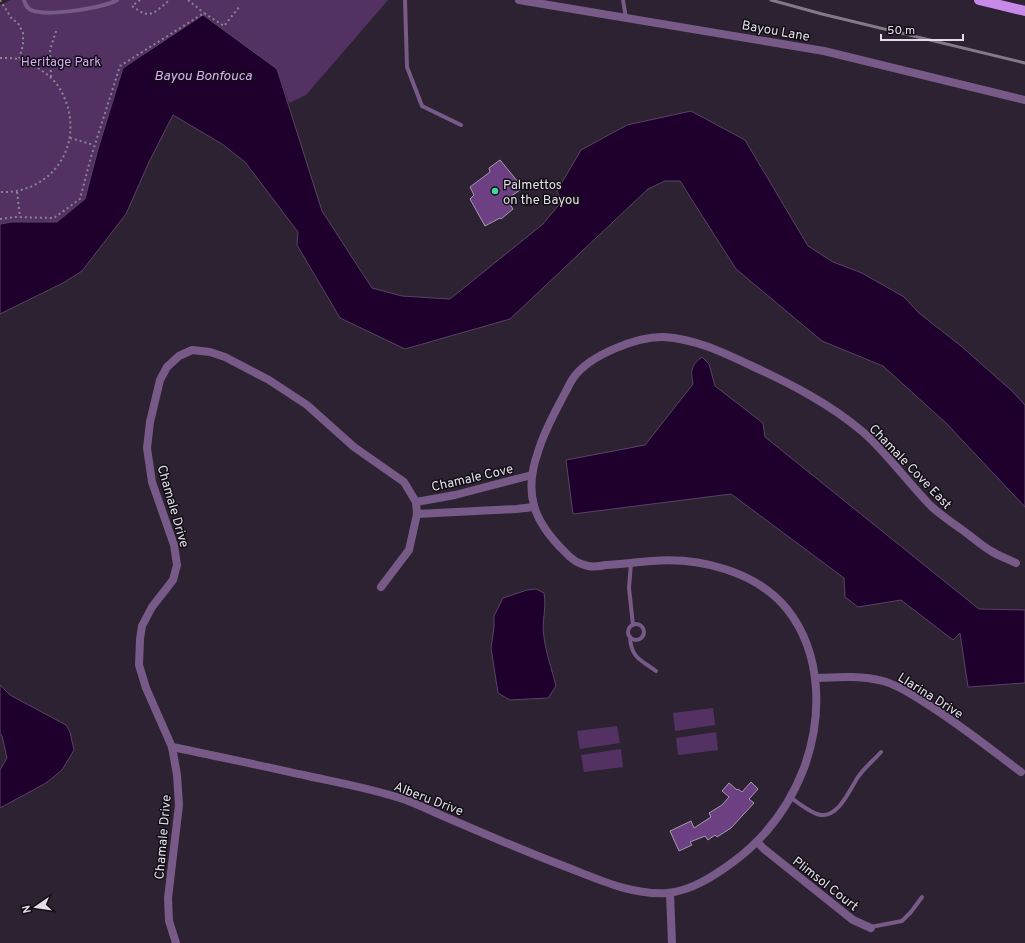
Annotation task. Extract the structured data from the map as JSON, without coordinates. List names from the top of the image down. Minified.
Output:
{"streets":{"street":["Bayou Lane","Chamale Cove East","Chamale Cove","Chamale Drive","Llarina Drive","Alberu Drive","Plimsol Court"]},"crossings":[["Chamale Cove East","Chamale Cove"],["Chamale Cove East","Llarina Drive"],["Chamale Cove East","Alberu Drive"],["Chamale Cove East","Plimsol Court"],["Chamale Cove","Chamale Drive"],["Chamale Drive","Alberu Drive"]],"water":["Bayou Bonfouca"],"parks":["Heritage Park"],"places":["Palmettos on the Bayou"],"scale_bar":"50 m","north":"left"}
